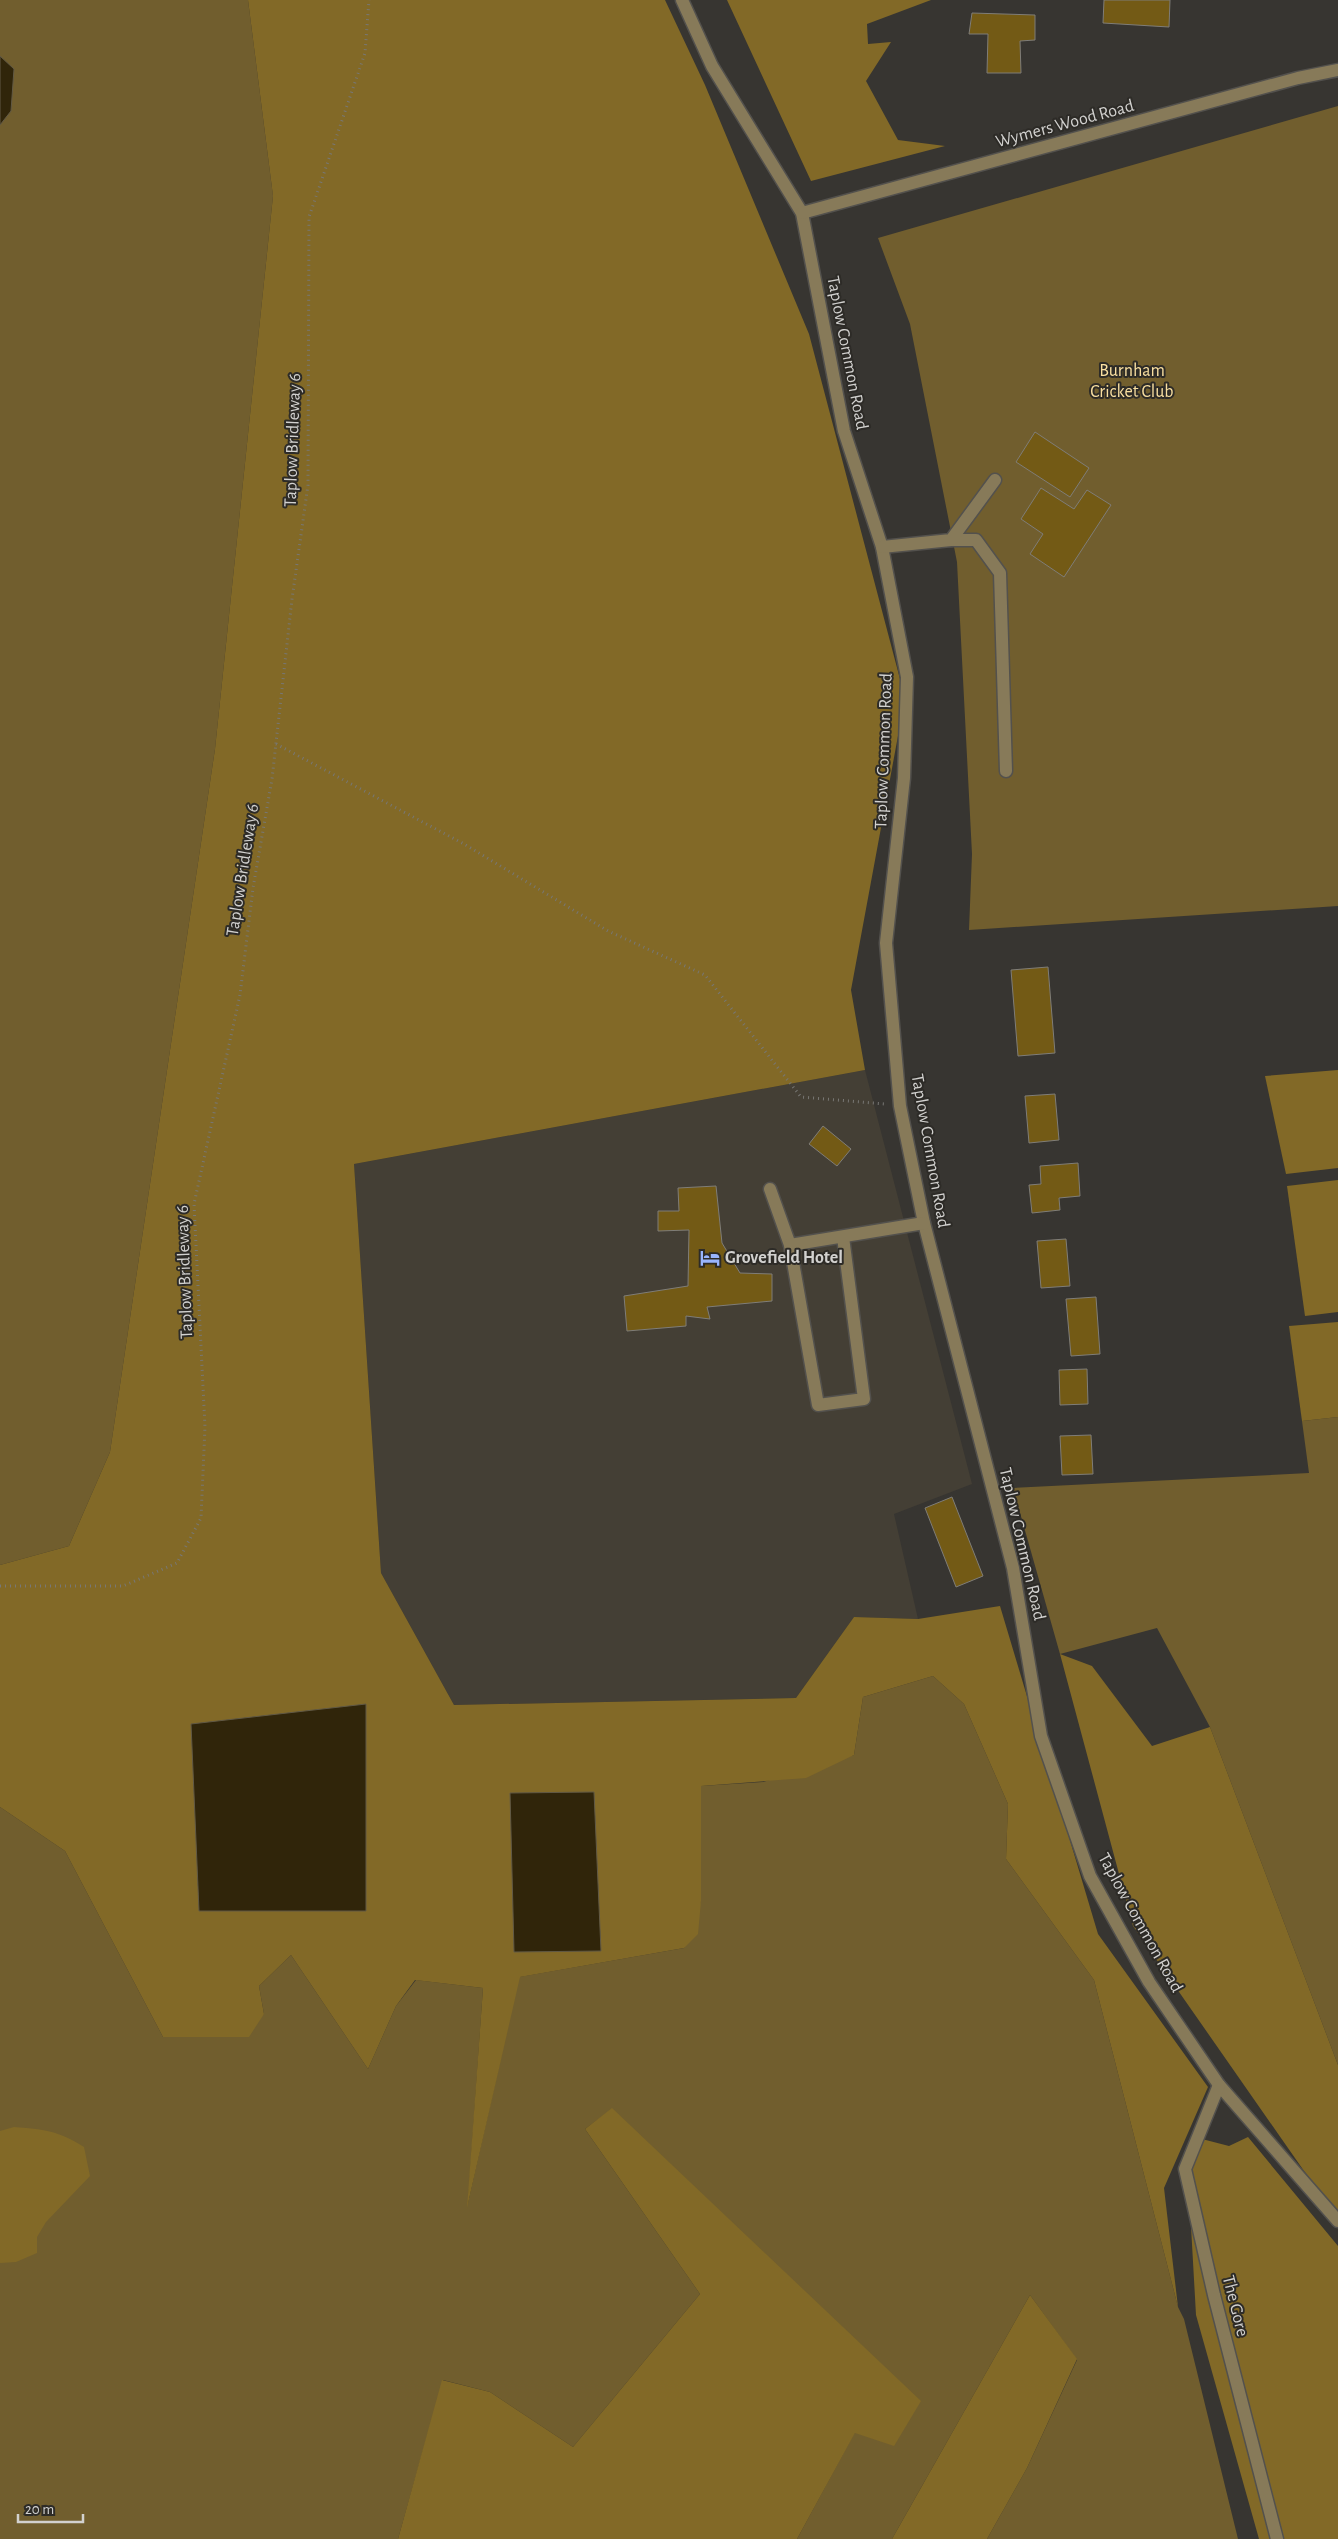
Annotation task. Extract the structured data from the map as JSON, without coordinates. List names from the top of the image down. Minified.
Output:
{"streets":{"street":["Wymers Wood Road","Taplow Common Road","The Gore"],"path":["Taplow Bridleway 6"]},"crossings":[["Wymers Wood Road","Taplow Common Road"],["Taplow Common Road","The Gore"]],"parks":["Burnham Cricket Club"],"places":{"hotel":["Grovefield Hotel"]},"scale_bar":"20 m"}
